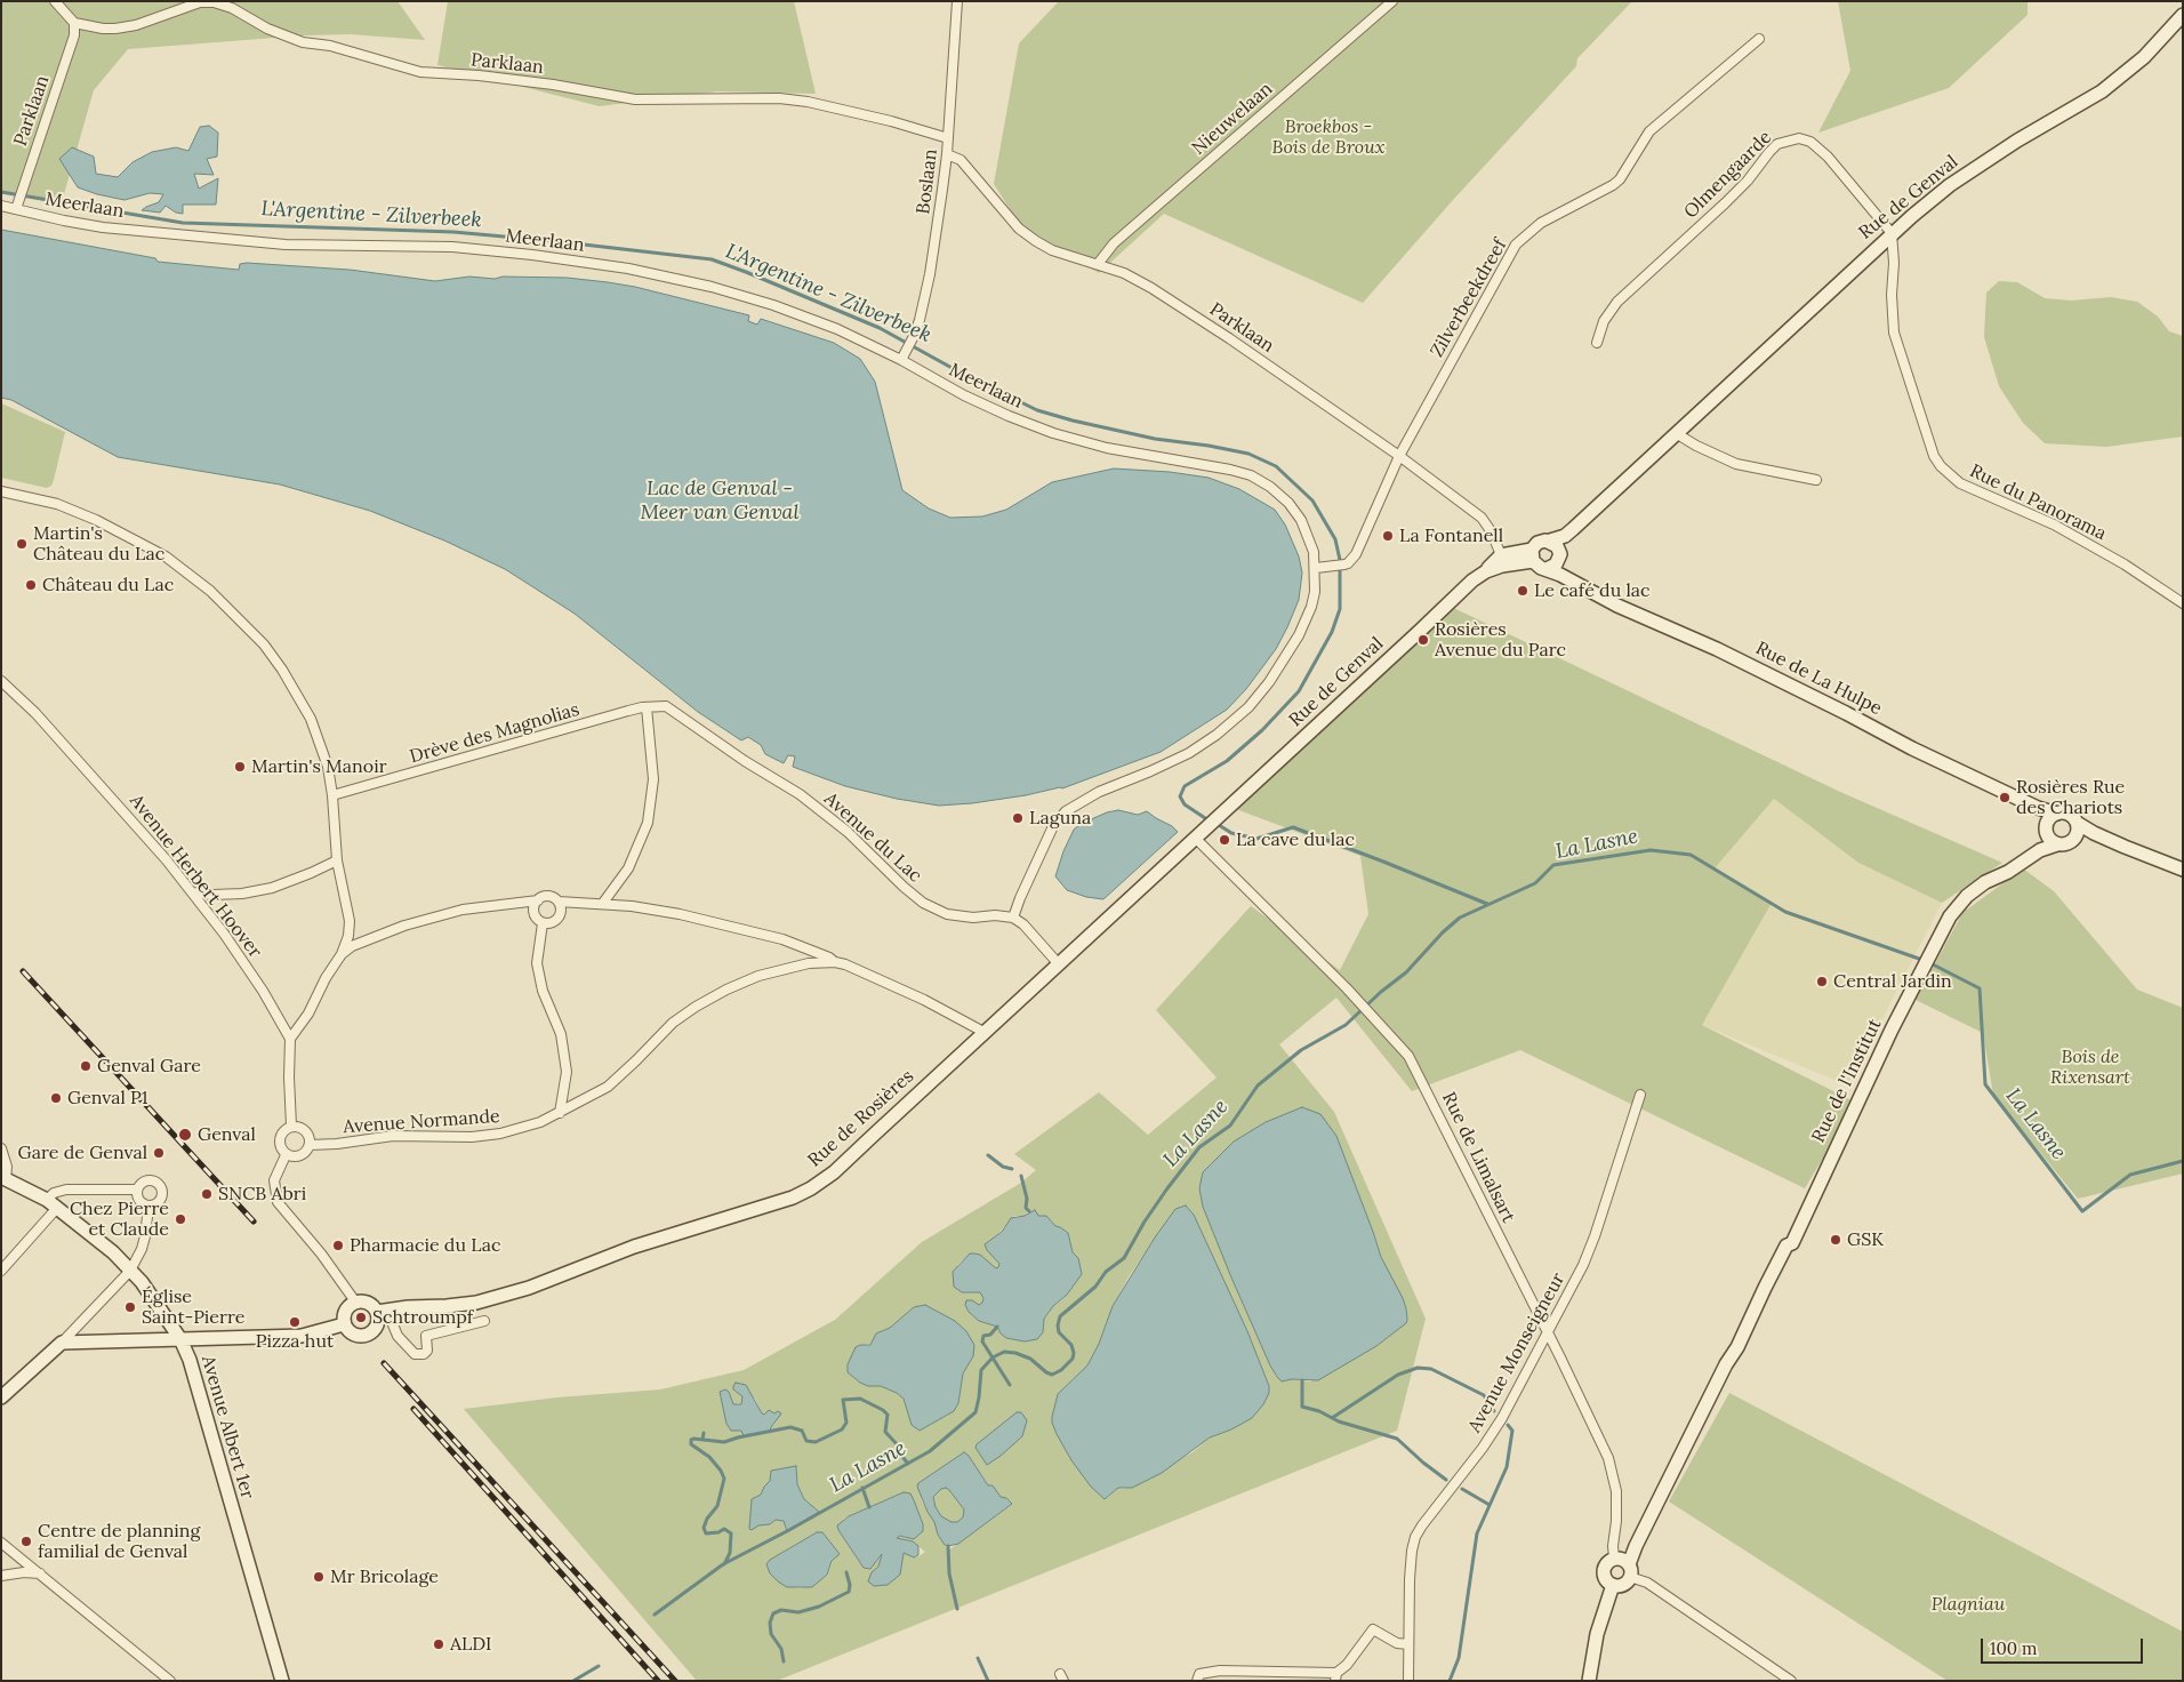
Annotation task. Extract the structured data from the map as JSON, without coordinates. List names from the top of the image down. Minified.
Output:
{"streets":{"street":["Parklaan","Nieuwelaan","Olmengaarde","Boslaan","Rue de Genval","Meerlaan","Zilverbeekdreef","Rue du Panorama","Rue de La Hulpe","Drève des Magnolias","Avenue du Lac","Avenue Herbert Hoover","Rue de l'Institut","Rue de Rosières","Avenue Normande","Rue de Limalsart","Avenue Monseigneur","Avenue Albert 1er"]},"crossings":[["Parklaan","Nieuwelaan"],["Parklaan","Boslaan"],["Parklaan","Rue de Genval"],["Parklaan","Meerlaan"],["Parklaan","Zilverbeekdreef"],["Olmengaarde","Rue de Genval"],["Olmengaarde","Rue du Panorama"],["Boslaan","Meerlaan"],["Rue de Genval","Rue du Panorama"],["Rue de Genval","Rue de La Hulpe"],["Rue de Genval","Rue de Rosières"],["Meerlaan","Zilverbeekdreef"],["Meerlaan","Avenue du Lac"],["Rue de La Hulpe","Rue de l'Institut"],["Drève des Magnolias","Avenue du Lac"],["Rue de l'Institut","Rue de Limalsart"],["Rue de Rosières","Avenue Normande"],["Rue de Rosières","Rue de Limalsart"],["Rue de Limalsart","Avenue Monseigneur"]],"water":["L'Argentine - Zilverbeek","Lac de Genval - Meer van Genval","La Lasne"],"parks":["Broekbos - Bois de Broux","Bois de Rixensart","Plagniau"],"places":["La Fontanell","Martin's Château du Lac","Château du Lac","Le café du lac","Rosières Avenue du Parc","Martin's Manoir","Rosières Rue des Chariots","Laguna","La cave du lac","Central Jardin","Genval Gare","Genval P1","Genval","Gare de Genval","SNCB Abri","Chez Pierre et Claude","GSK","Pharmacie du Lac","Église Saint-Pierre","Schtroumpf","Pizza hut","Centre de planning familial de Genval","Mr Bricolage","ALDI"],"scale_bar":"100 m"}
